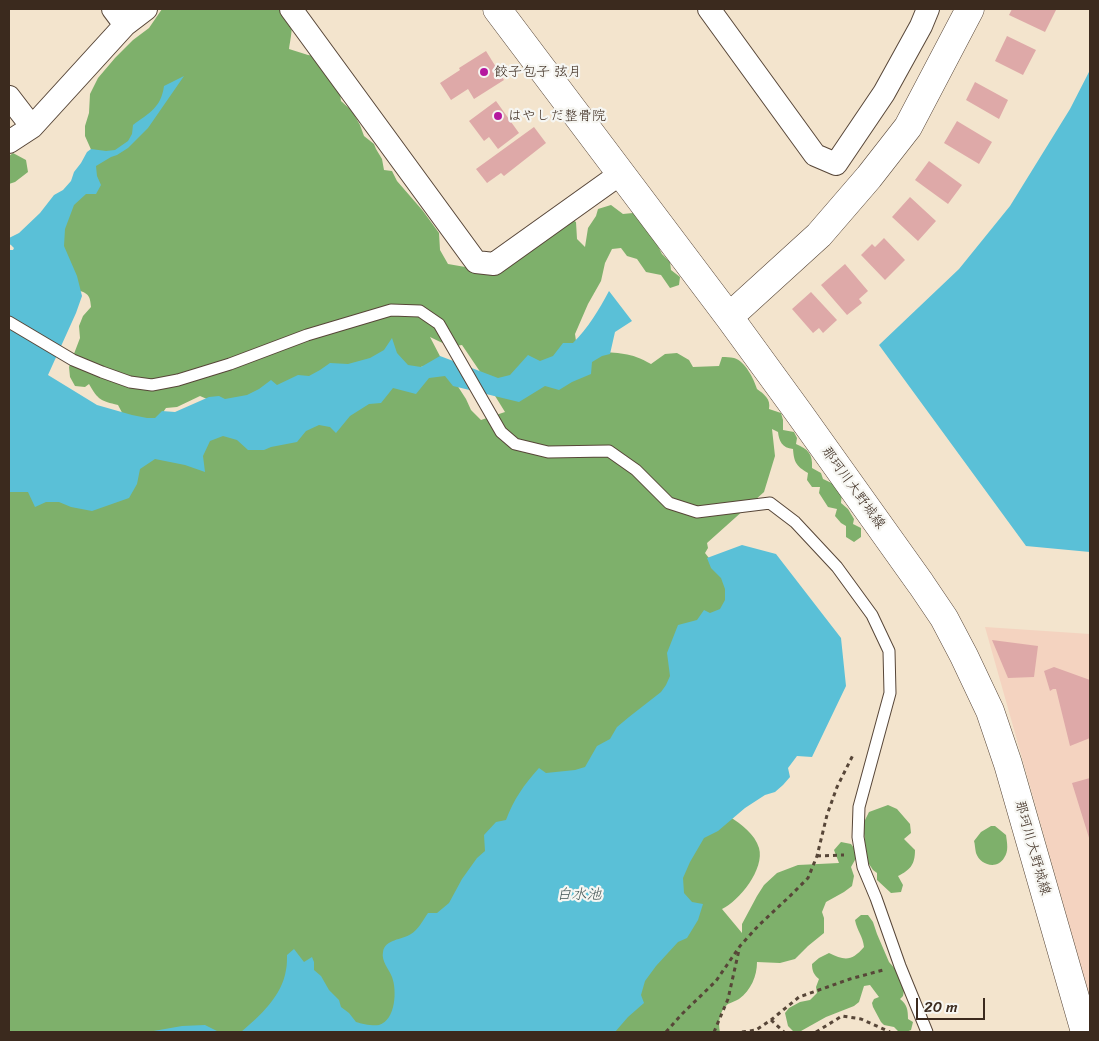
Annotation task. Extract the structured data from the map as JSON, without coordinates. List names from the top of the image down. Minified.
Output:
{"streets":{"main road":["那珂川大野城線"]},"water":["白水池"],"places":["餃子包子 弦月","はやしだ整骨院"],"scale_bar":"20 m"}
